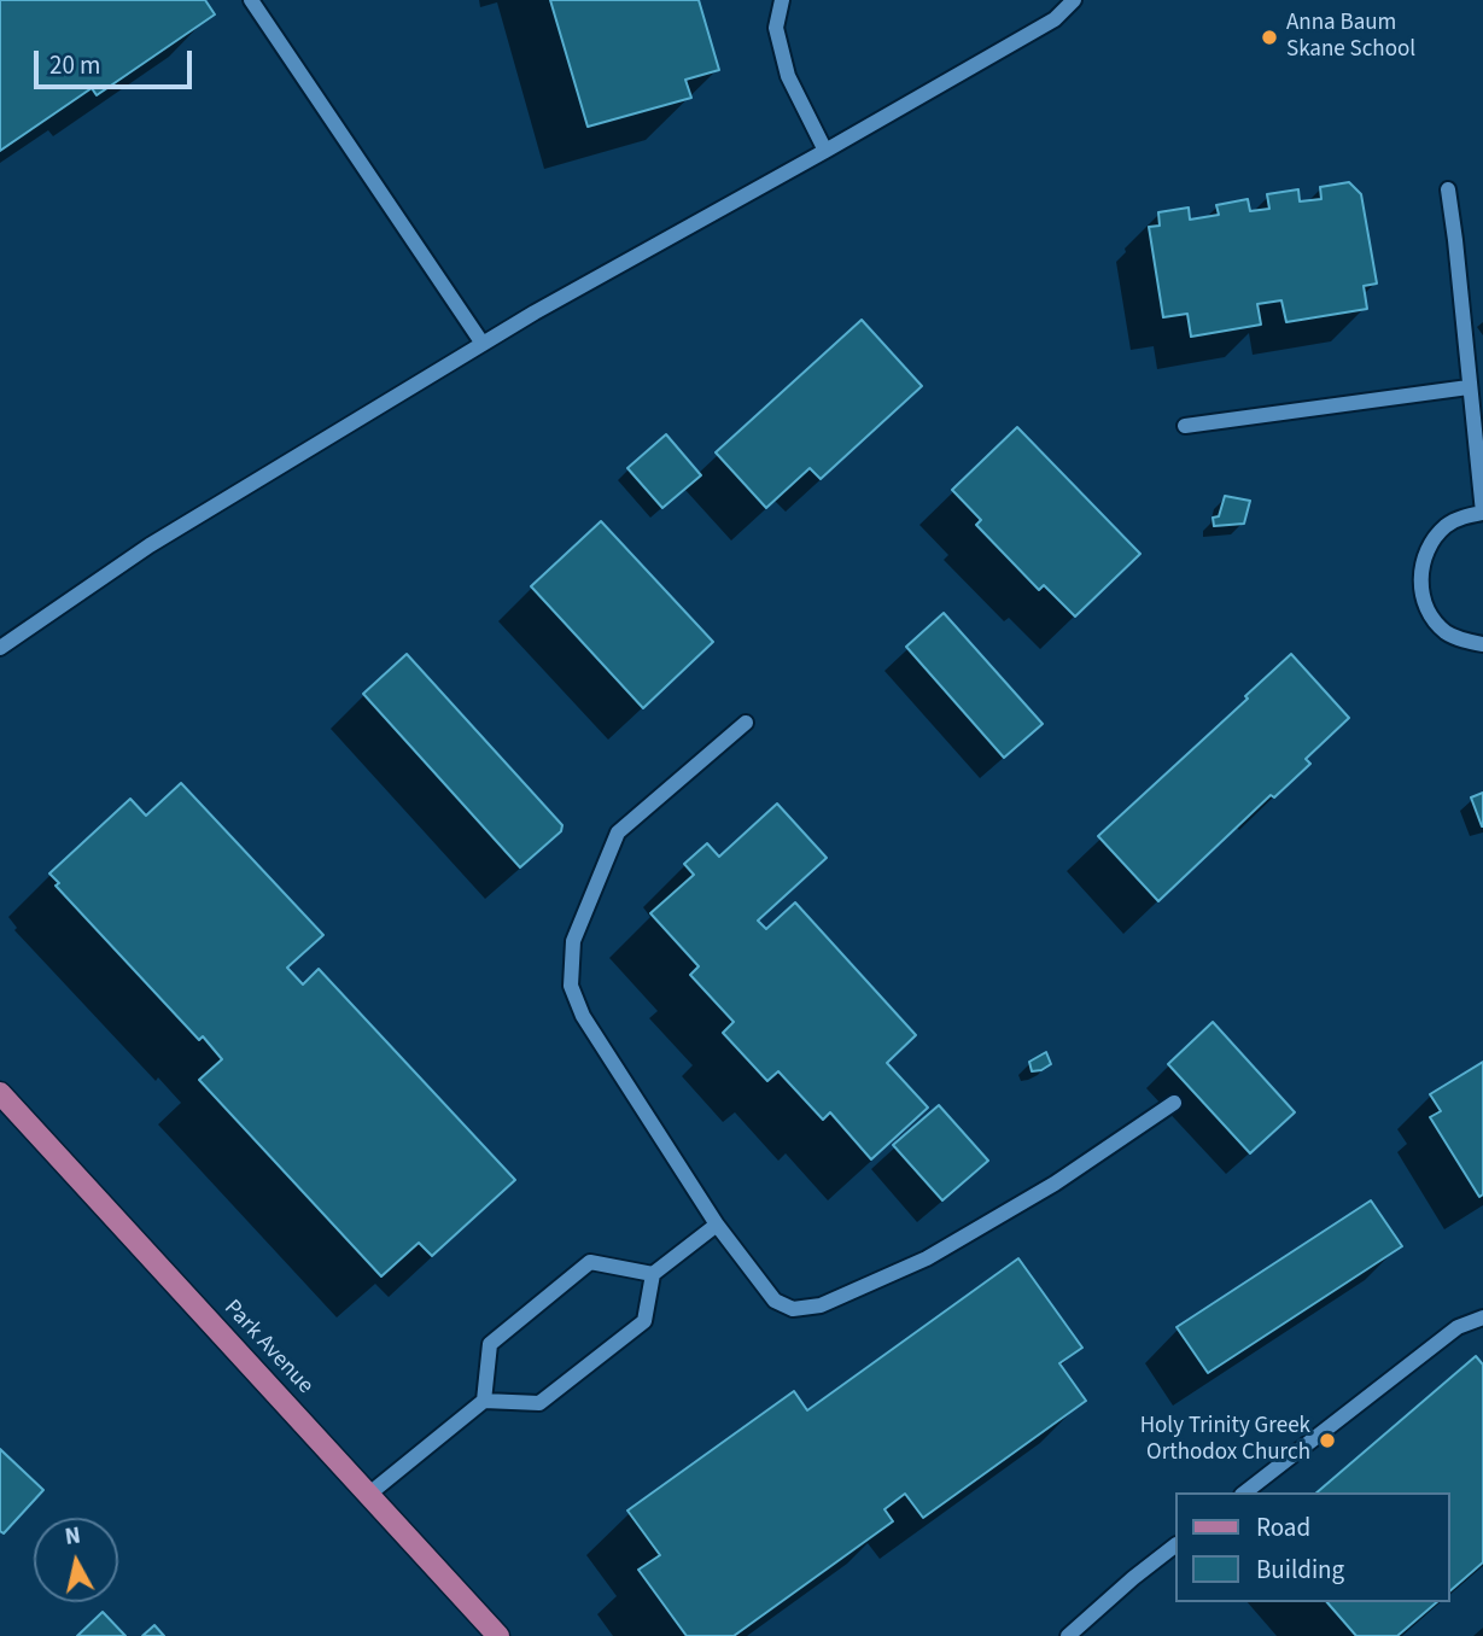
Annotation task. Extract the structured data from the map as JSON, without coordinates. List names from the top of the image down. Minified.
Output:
{"streets":{"main road":["Park Avenue"]},"places":["Anna Baum Skane School","Holy Trinity Greek Orthodox Church"],"legend":["Road","Building"],"scale_bar":"20 m","north":"top"}
